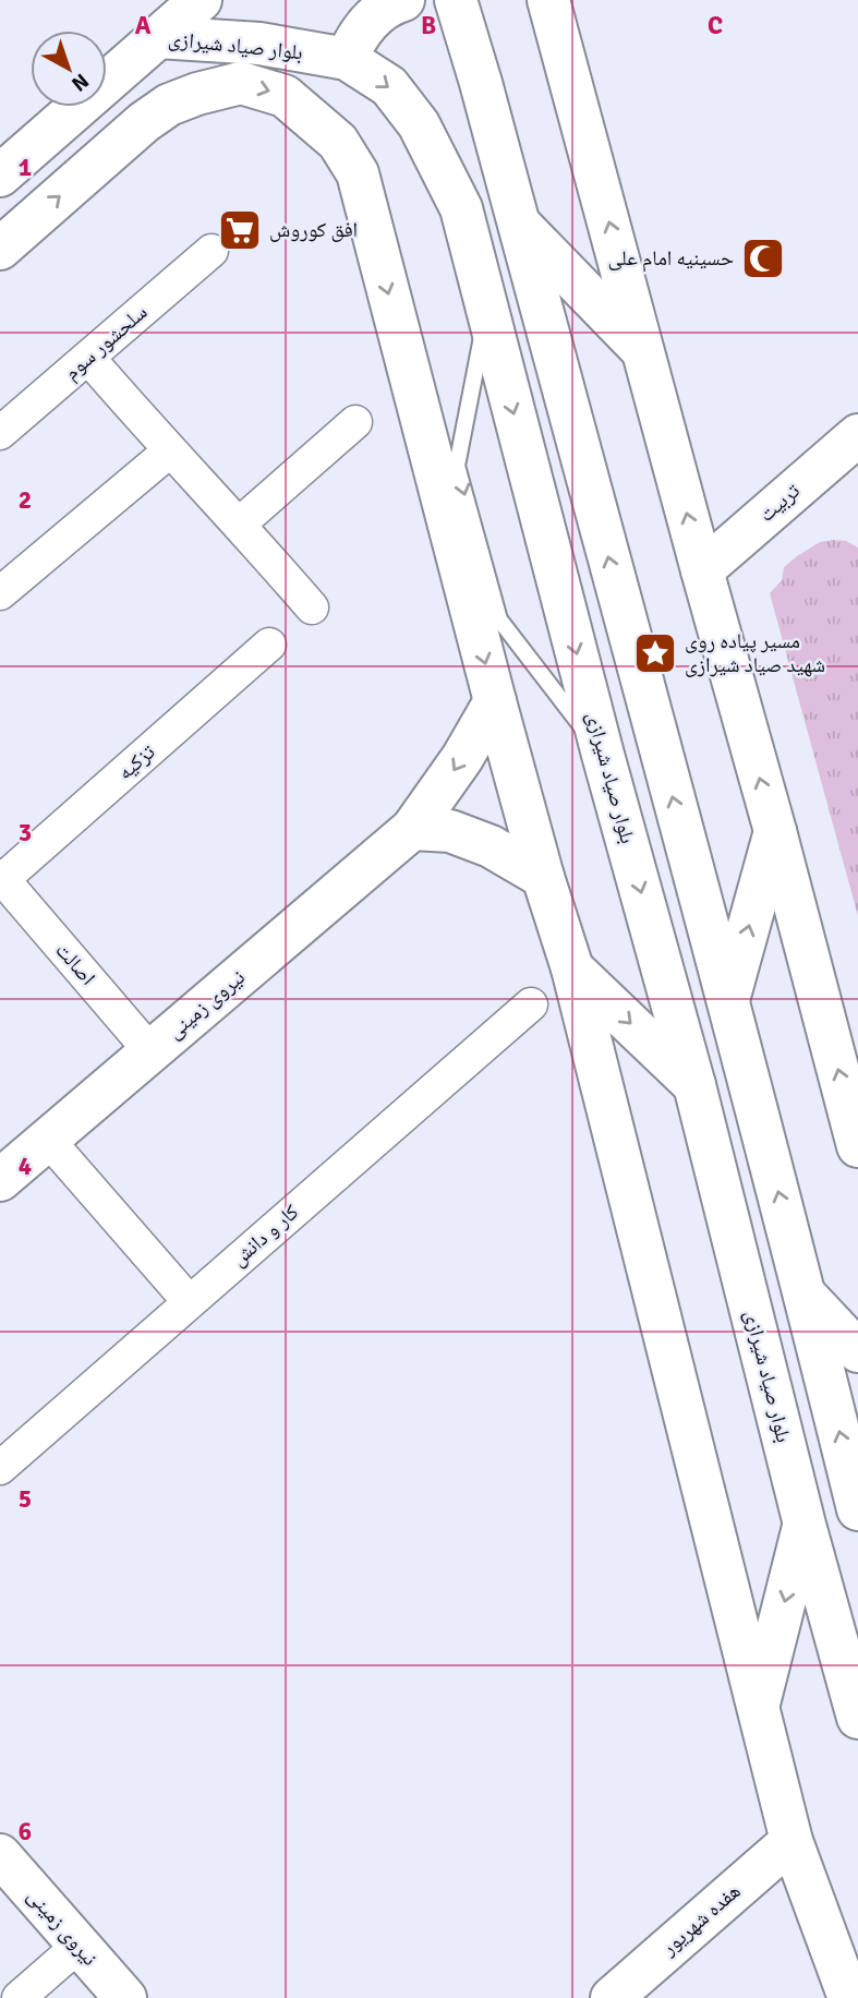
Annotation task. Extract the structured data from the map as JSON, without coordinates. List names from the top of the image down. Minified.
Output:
{"streets":{"street":["بلوار صیاد شیرازی","سلحشور سوم","تربیت","تزکیه","اصالت","نیروی زمینی","کار و دانش","هفده شهریور"]},"crossings":[["تزکیه","اصالت"],["اصالت","نیروی زمینی"]],"places":{"supermarket":["افق کوروش"],"mosque":["حسینیه امام علی"],"place":["مسیر پیاده روی شهید صیاد شیرازی"]},"north":"bottom right","grid":{"columns":["A","B","C"],"rows":["1","2","3","4","5","6"]}}
